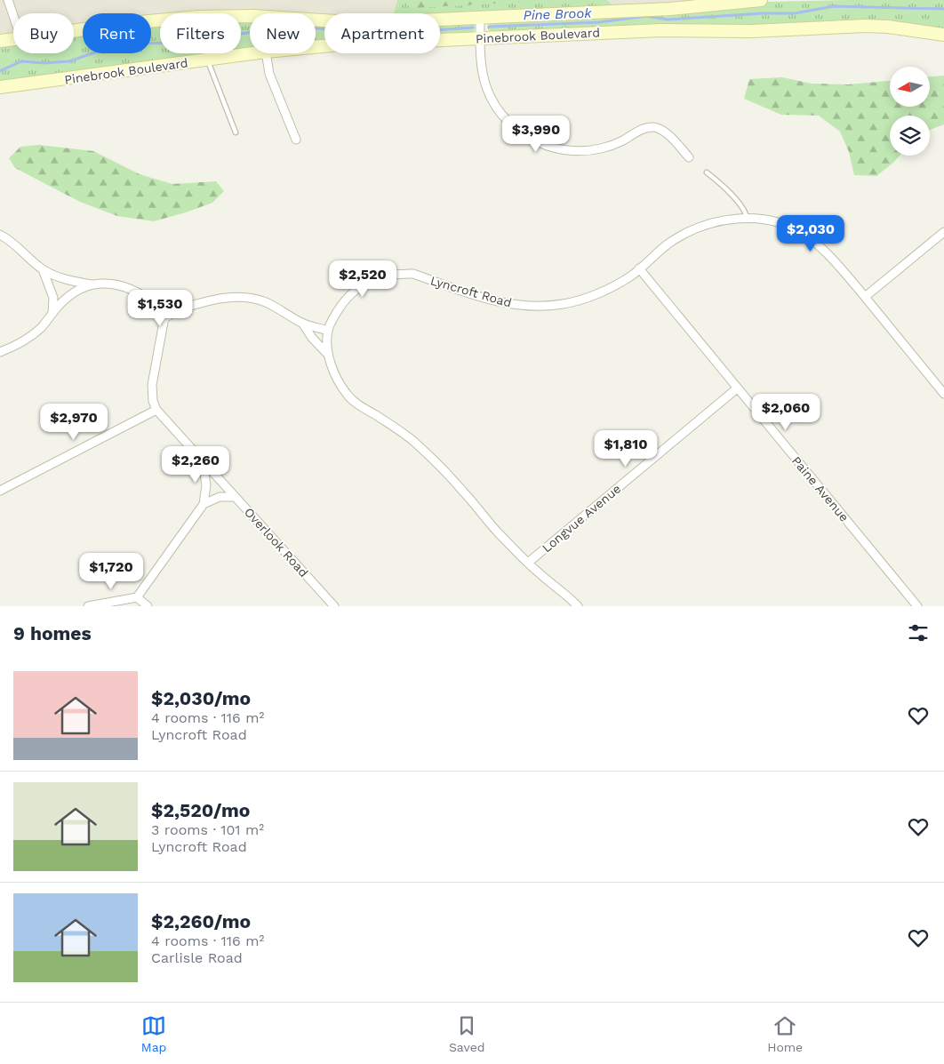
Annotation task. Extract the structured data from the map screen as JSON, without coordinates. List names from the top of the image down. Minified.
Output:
{"streets":{"street":["Pinebrook Boulevard","Lyncroft Road","Paine Avenue","Longvue Avenue","Overlook Road"]},"crossings":[["Lyncroft Road","Paine Avenue"],["Lyncroft Road","Longvue Avenue"],["Paine Avenue","Longvue Avenue"]],"water":["Pine Brook"],"north":"left","page":{"chip":["Buy","Rent","Filters","New","Apartment"],"price":["$3,990","$2,030","$2,520","$1,530","$2,060","$2,970","$1,810","$2,260","$1,720"],"heading":"9 homes","list":[{"name":"$2,030/mo","note":"4 rooms · 116 m² · Lyncroft Road"},{"name":"$2,520/mo","note":"3 rooms · 101 m² · Lyncroft Road"},{"name":"$2,260/mo","note":"4 rooms · 116 m² · Carlisle Road"}],"tabs":["Map","Saved","Home"]}}
